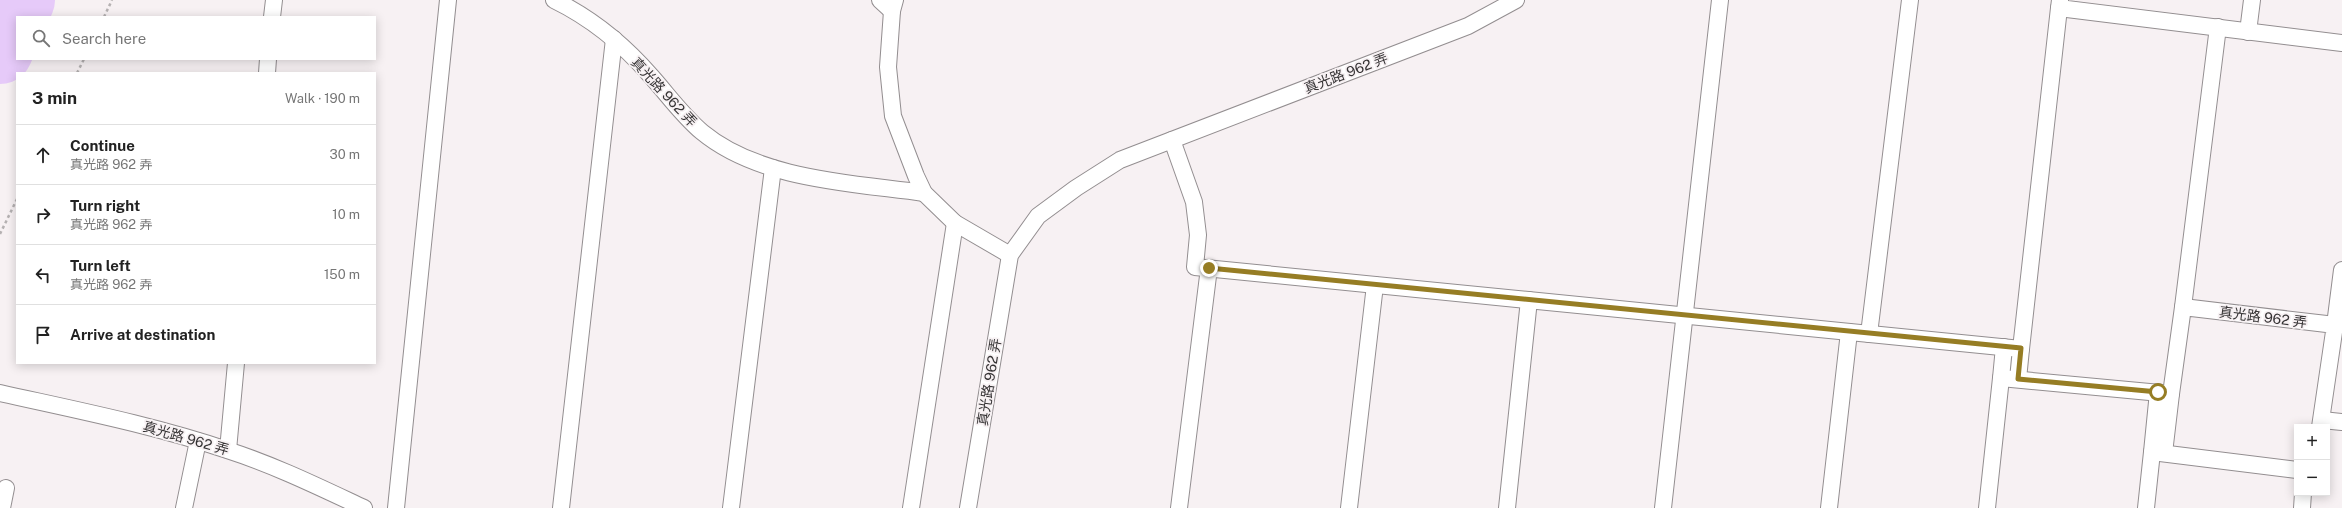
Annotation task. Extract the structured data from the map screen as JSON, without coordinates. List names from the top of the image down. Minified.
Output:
{"streets":{"lane":["真光路 962 弄"]},"page":{"search":"Search here","heading":["3 min","Walk · 190 m"],"list":[["Continue","真光路 962 弄","30 m"],["Turn right","真光路 962 弄","10 m"],["Turn left","真光路 962 弄","150 m"],"Arrive at destination"],"map_buttons":["+","−"]}}
